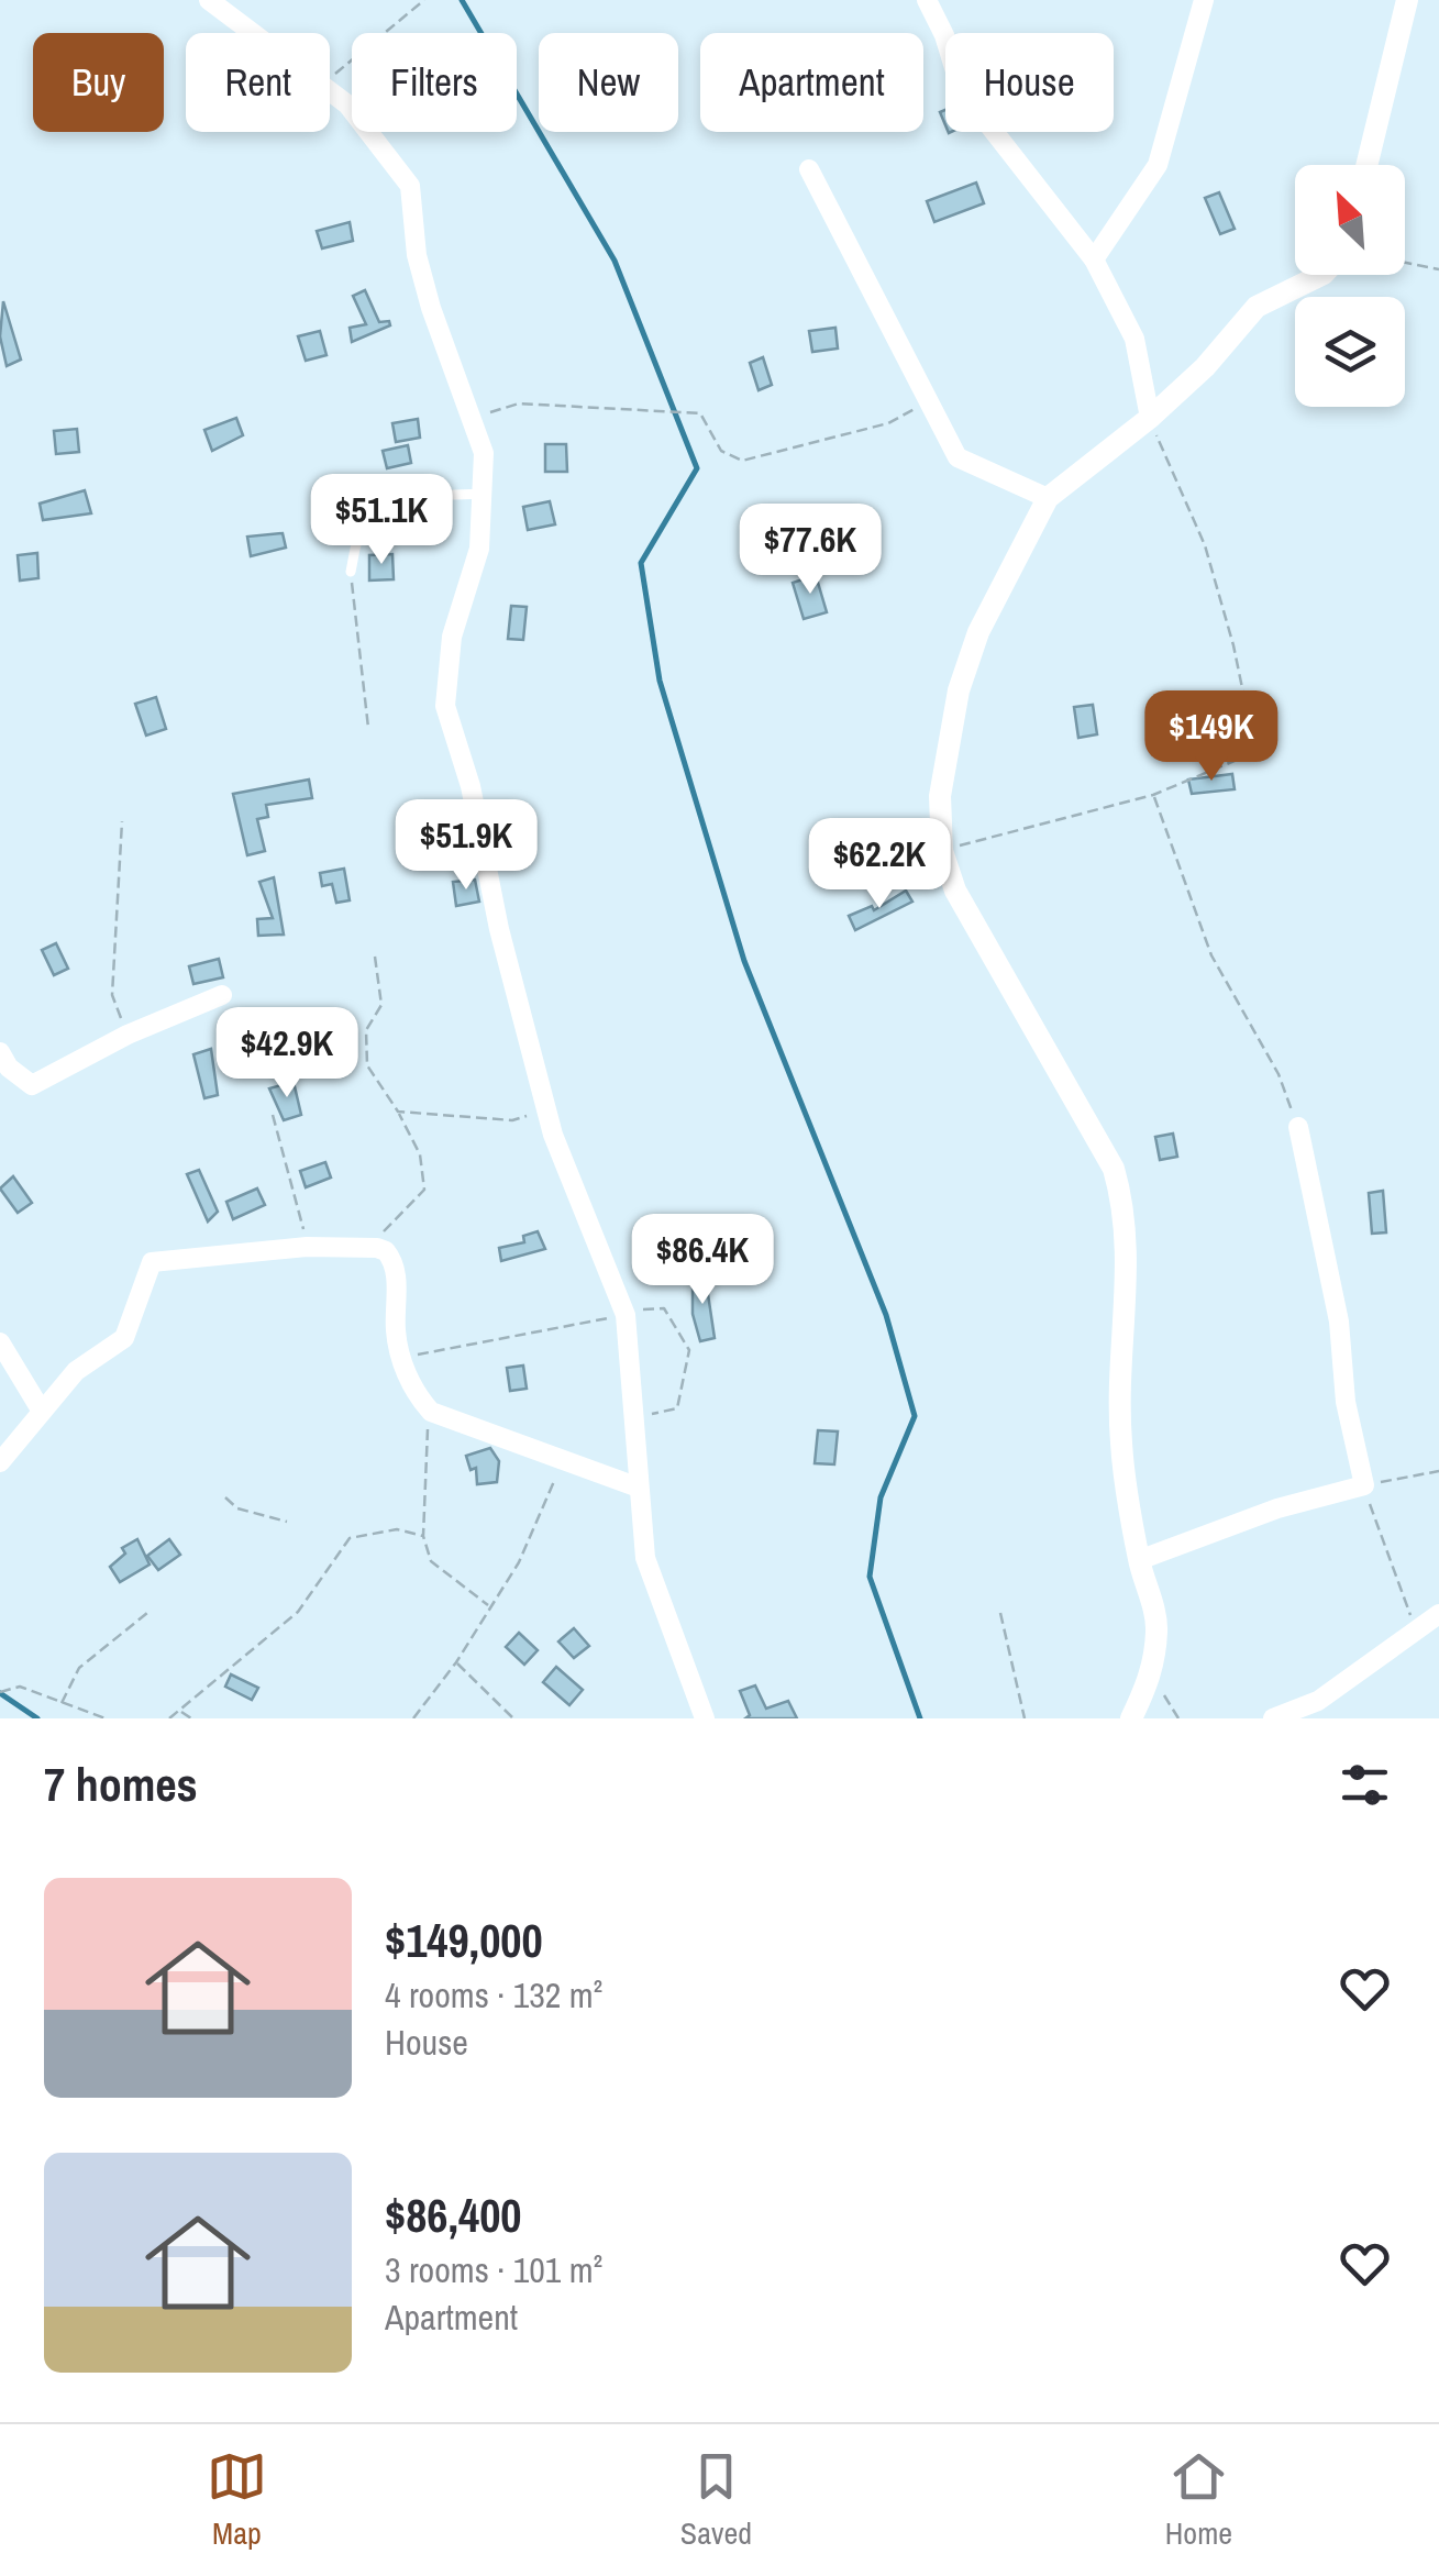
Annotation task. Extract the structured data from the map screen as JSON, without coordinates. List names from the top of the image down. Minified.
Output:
{"north":"top left","page":{"chip":["Buy","Rent","Filters","New","Apartment","House"],"price":["$51.1K","$77.6K","$149K","$51.9K","$62.2K","$42.9K","$86.4K"],"heading":"7 homes","list":[{"name":"$149,000","note":"4 rooms · 132 m² · House"},{"name":"$86,400","note":"3 rooms · 101 m² · Apartment"}],"tabs":["Map","Saved","Home"]}}
